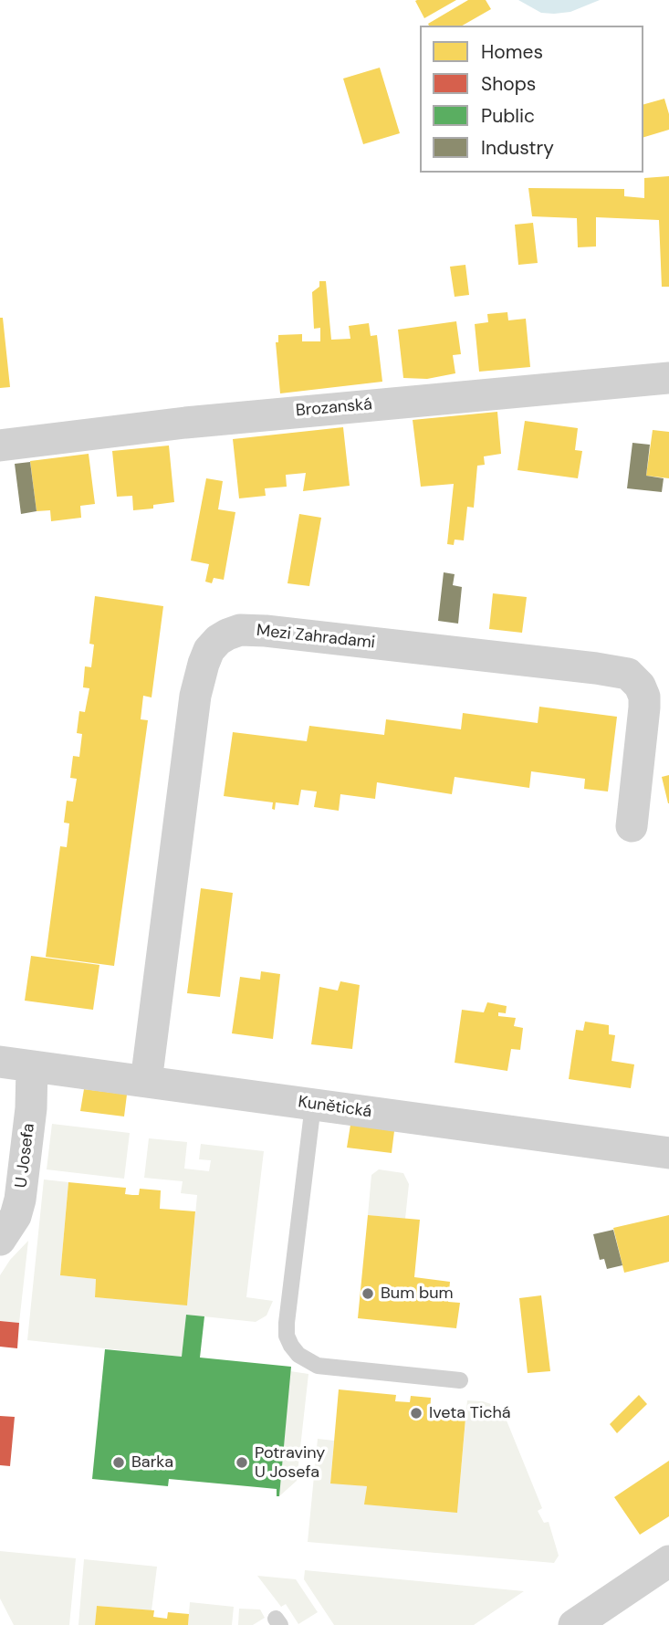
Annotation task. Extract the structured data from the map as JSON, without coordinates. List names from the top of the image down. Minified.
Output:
{"streets":{"street":["Brozanská","Mezi Zahradami","Kunětická","U Josefa"]},"crossings":[["Mezi Zahradami","Kunětická"],["Kunětická","U Josefa"]],"places":["Bum bum","Iveta Tichá","Barka","Potraviny U Josefa"],"legend":["Homes","Shops","Public","Industry"]}
